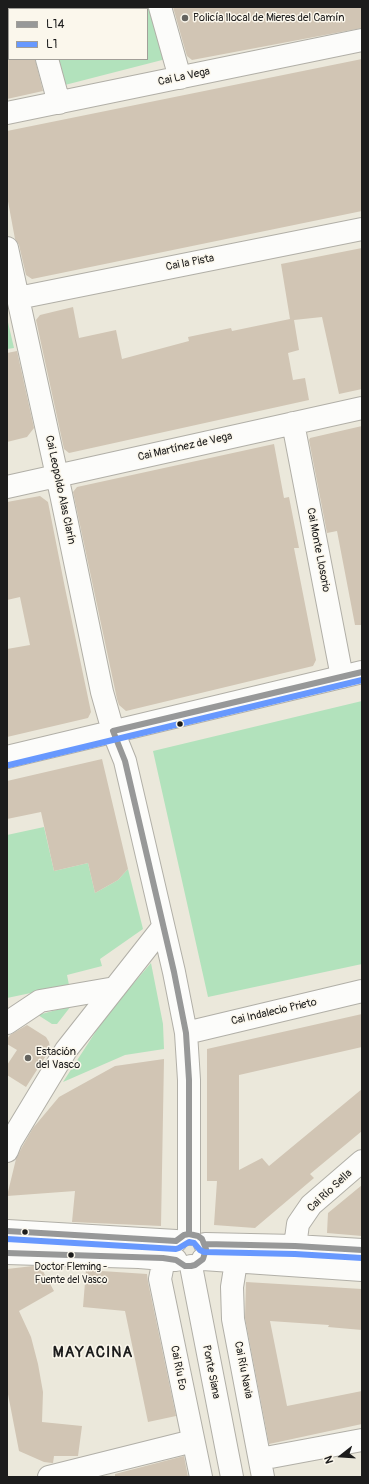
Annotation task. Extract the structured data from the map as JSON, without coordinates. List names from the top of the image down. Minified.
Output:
{"streets":{"street":["Cai La Vega","Cai la Pista","Cai Martínez de Vega","Cai Leopoldo Alas Clarín","Cai Monte Llosorio","Cai Indalecio Prieto","Cai Río Sella","Cai Ríu Eo","Cai Ríu Navia","Ponte Siana"]},"crossings":[["Cai la Pista","Cai Leopoldo Alas Clarín"],["Cai Martínez de Vega","Cai Leopoldo Alas Clarín"],["Cai Martínez de Vega","Cai Monte Llosorio"],["Cai Leopoldo Alas Clarín","Cai Indalecio Prieto"],["Cai Leopoldo Alas Clarín","Cai Ríu Eo"],["Cai Leopoldo Alas Clarín","Ponte Siana"],["Cai Ríu Eo","Ponte Siana"]],"districts":["MAYACINA"],"places":["Policía llocal de Mieres del Camín","Estación del Vasco","Doctor Fleming - Fuente del Vasco"],"lines":["transit line L14","transit line L1"],"legend":["L14","L1"],"north":"left"}
